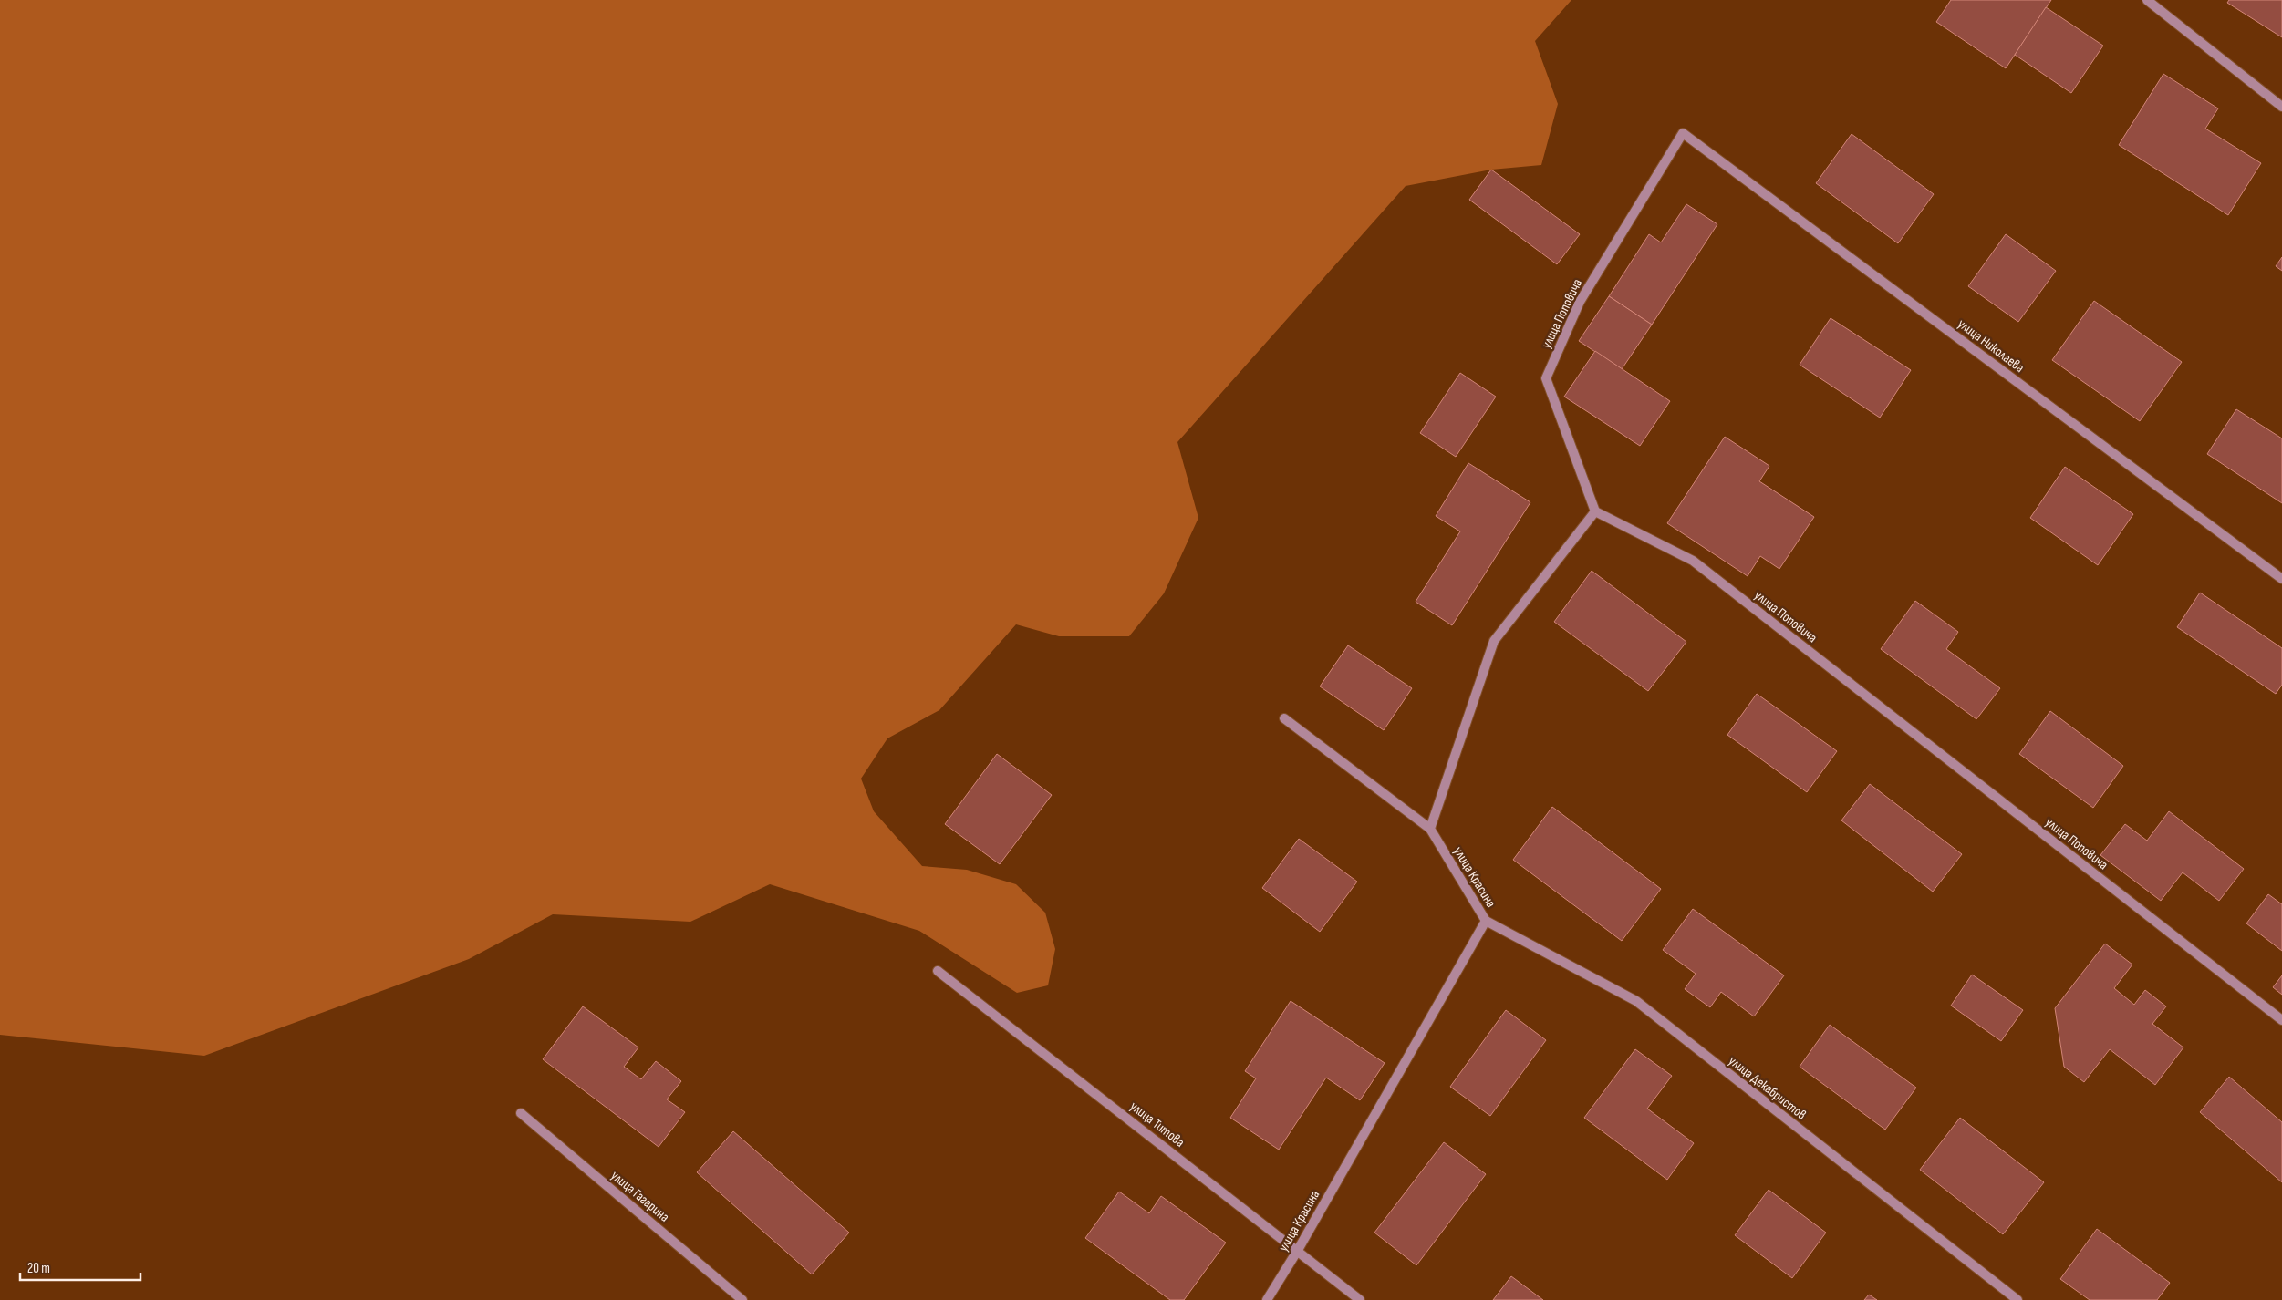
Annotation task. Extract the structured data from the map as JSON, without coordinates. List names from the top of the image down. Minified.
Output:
{"streets":{"street":["улица Поповича","улица Николаева","улица Красина","улица Декабристов","улица Титова","улица Гагарина"]},"crossings":[["улица Поповича","улица Николаева"],["улица Красина","улица Декабристов"],["улица Красина","улица Титова"]],"scale_bar":"20 m"}
